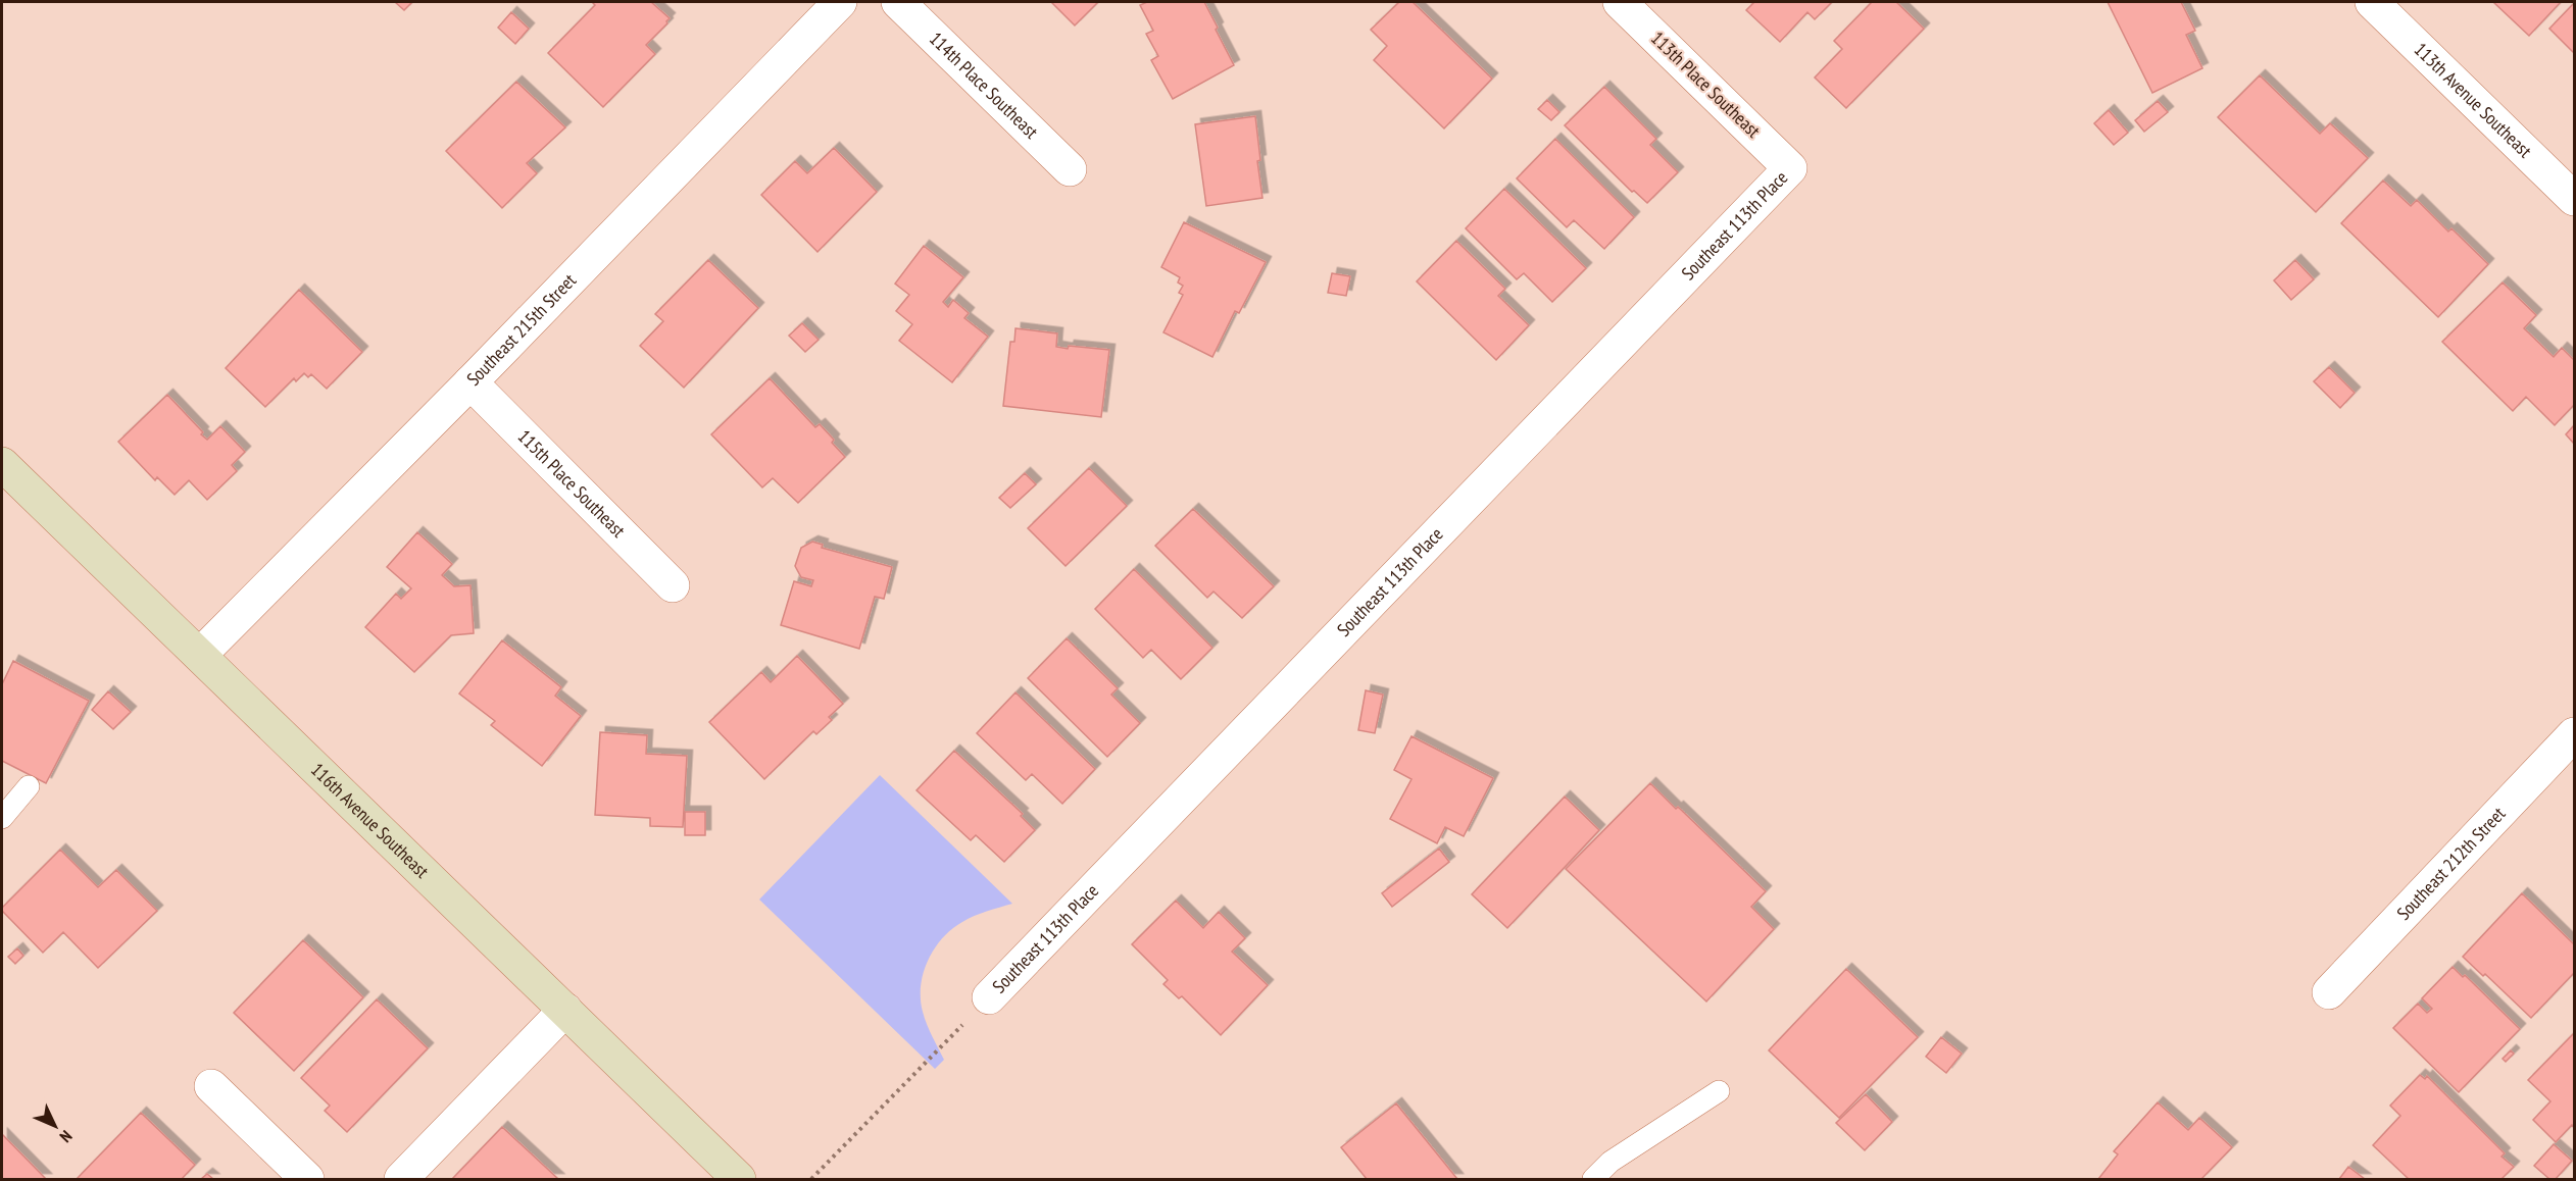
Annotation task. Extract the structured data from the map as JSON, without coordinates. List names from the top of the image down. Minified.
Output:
{"streets":{"main road":["116th Avenue Southeast"],"street":["113th Place Southeast","114th Place Southeast","113th Avenue Southeast","Southeast 113th Place","Southeast 215th Street","115th Place Southeast","Southeast 212th Street"]},"crossings":[["113th Place Southeast","Southeast 113th Place"],["Southeast 215th Street","115th Place Southeast"],["Southeast 215th Street","116th Avenue Southeast"]],"north":"bottom right"}
